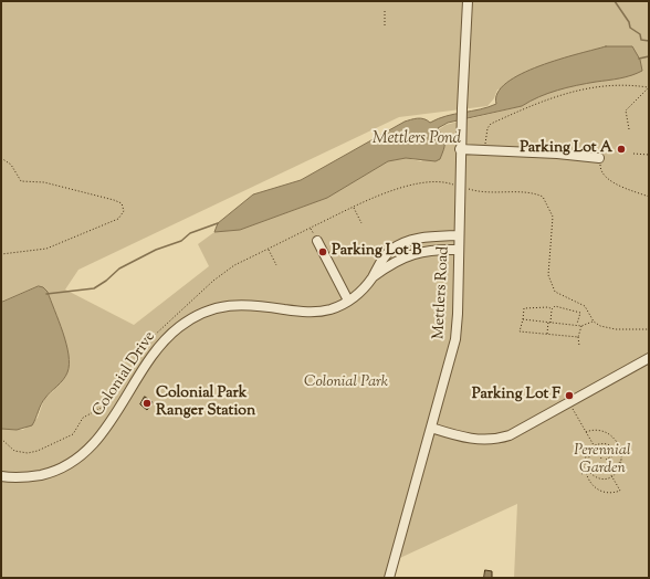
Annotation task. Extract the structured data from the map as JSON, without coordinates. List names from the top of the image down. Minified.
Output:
{"streets":{"street":["Mettlers Road","Colonial Drive"]},"crossings":[["Mettlers Road","Colonial Drive"]],"water":["Mettlers Pond"],"parks":["Colonial Park","Perennial Garden"],"places":["Parking Lot A","Parking Lot B","Parking Lot F","Colonial Park Ranger Station"]}
